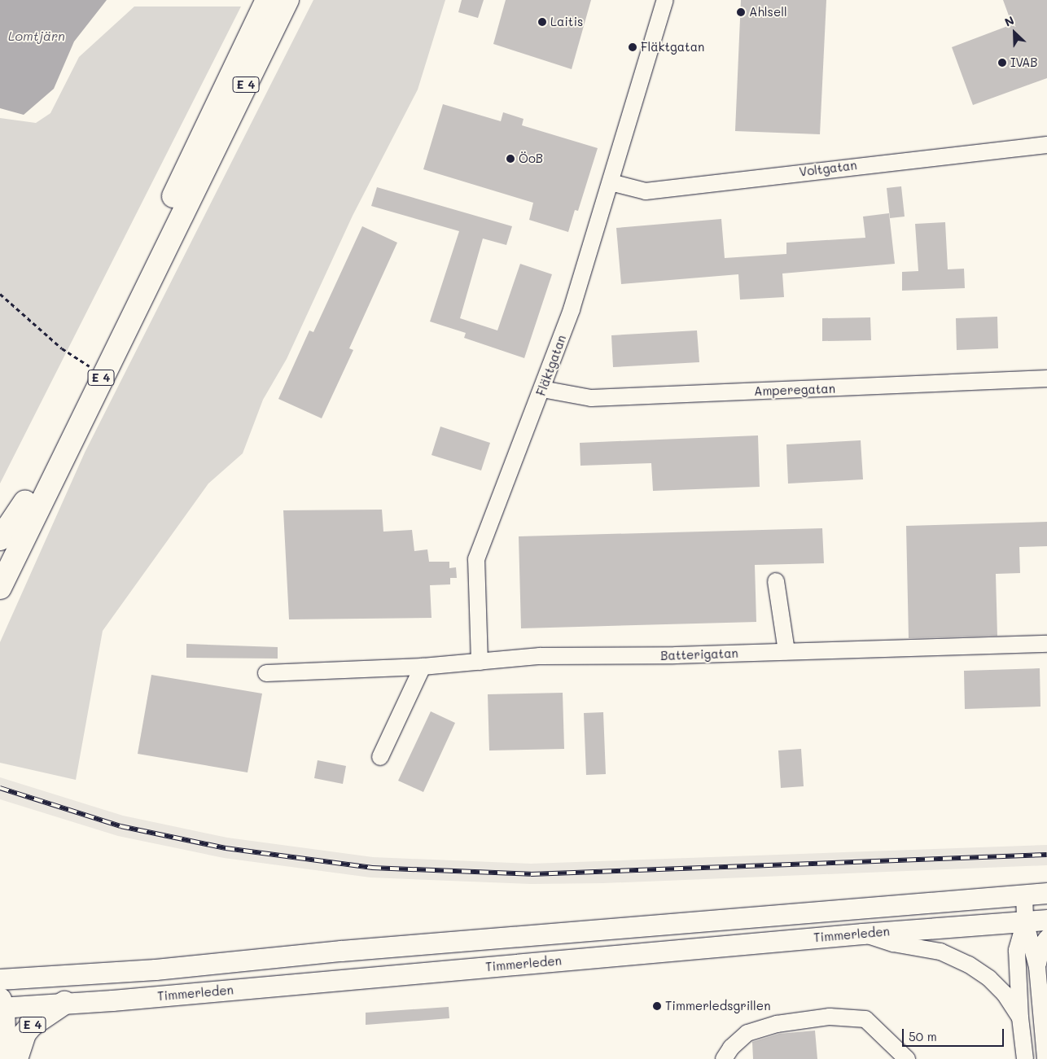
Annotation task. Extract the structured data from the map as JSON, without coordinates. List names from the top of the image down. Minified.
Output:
{"streets":{"highway":["E 4"],"main road":["Timmerleden"],"street":["Voltgatan","Fläktgatan","Amperegatan","Batterigatan"]},"crossings":[["E 4","Timmerleden"],["Voltgatan","Fläktgatan"],["Fläktgatan","Amperegatan"],["Fläktgatan","Batterigatan"]],"water":["Lomtjärn"],"places":["Ahlsell","Laitis","Fläktgatan","IVAB","ÖoB","Timmerledsgrillen"],"scale_bar":"50 m","north":"top left"}
